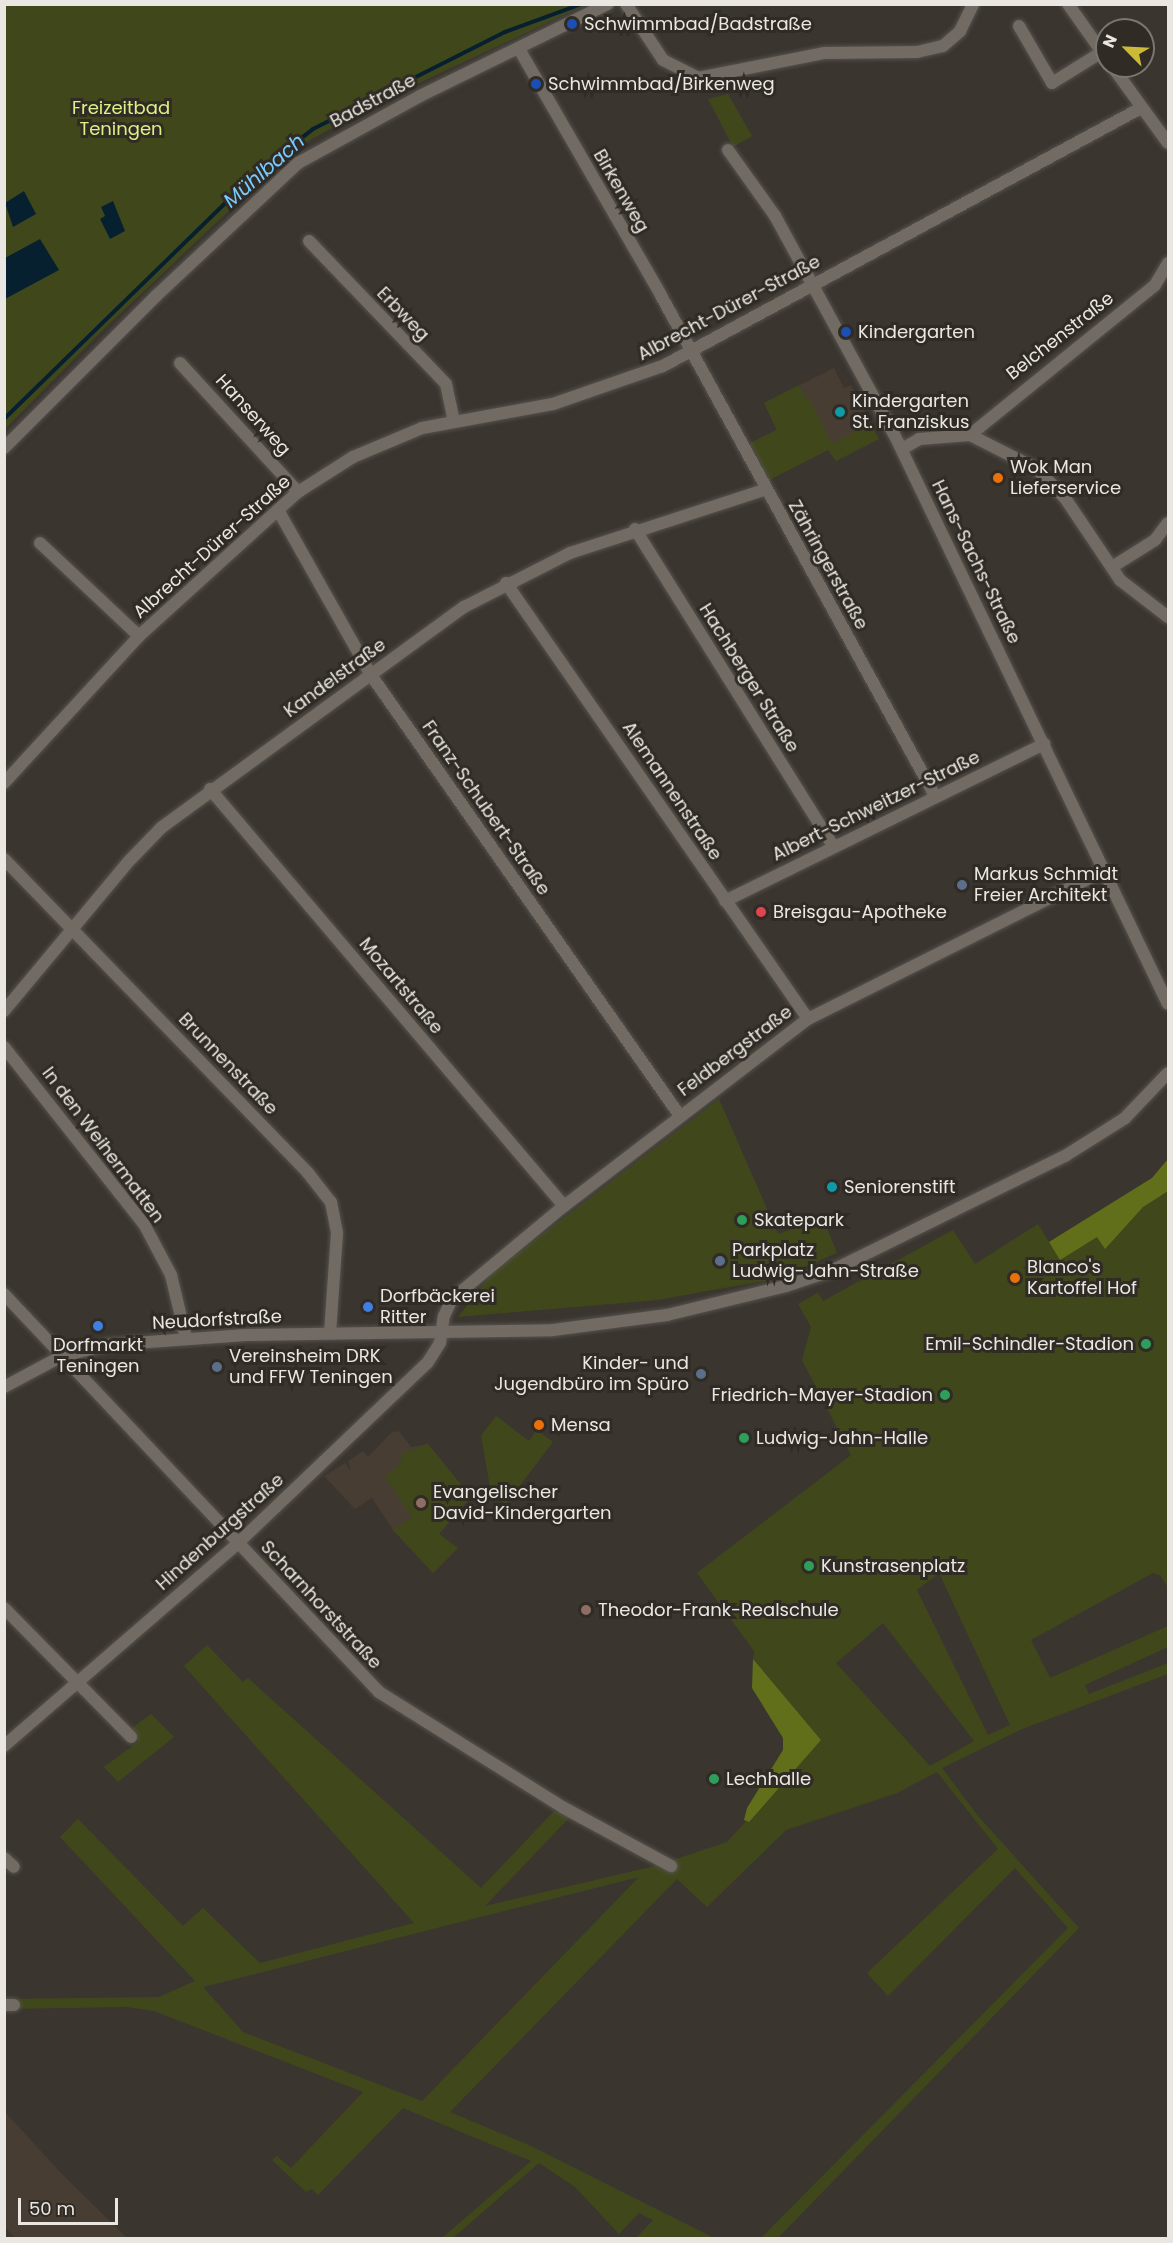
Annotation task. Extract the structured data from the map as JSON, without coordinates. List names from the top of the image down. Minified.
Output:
{"streets":{"street":["Badstraße","Birkenweg","Albrecht-Dürer-Straße","Erbweg","Belchenstraße","Hanserweg","Hans-Sachs-Straße","Zähringerstraße","Kandelstraße","Hachberger Straße","Alemannenstraße","Albert-Schweitzer-Straße","Franz-Schubert-Straße","Mozartstraße","Feldbergstraße","Brunnenstraße","In den Weihermatten","Neudorfstraße","Hindenburgstraße","Scharnhorststraße"]},"crossings":[["Badstraße","Birkenweg"],["Birkenweg","Albrecht-Dürer-Straße"],["Birkenweg","Zähringerstraße"],["Albrecht-Dürer-Straße","Erbweg"],["Albrecht-Dürer-Straße","Hanserweg"],["Albrecht-Dürer-Straße","Hans-Sachs-Straße"],["Albrecht-Dürer-Straße","Zähringerstraße"],["Albrecht-Dürer-Straße","Franz-Schubert-Straße"],["Hans-Sachs-Straße","Albert-Schweitzer-Straße"],["Hans-Sachs-Straße","Feldbergstraße"],["Zähringerstraße","Kandelstraße"],["Zähringerstraße","Albert-Schweitzer-Straße"],["Kandelstraße","Hachberger Straße"],["Kandelstraße","Alemannenstraße"],["Kandelstraße","Franz-Schubert-Straße"],["Kandelstraße","Mozartstraße"],["Kandelstraße","Brunnenstraße"],["Hachberger Straße","Albert-Schweitzer-Straße"],["Alemannenstraße","Albert-Schweitzer-Straße"],["Alemannenstraße","Feldbergstraße"],["Franz-Schubert-Straße","Feldbergstraße"],["Mozartstraße","Feldbergstraße"],["Feldbergstraße","Neudorfstraße"],["Feldbergstraße","Hindenburgstraße"],["Brunnenstraße","Neudorfstraße"],["In den Weihermatten","Neudorfstraße"],["Neudorfstraße","Hindenburgstraße"],["Neudorfstraße","Scharnhorststraße"],["Hindenburgstraße","Scharnhorststraße"]],"water":["Mühlbach"],"parks":["Freizeitbad Teningen"],"places":["Schwimmbad/Badstraße","Schwimmbad/Birkenweg","Kindergarten","Kindergarten St. Franziskus","Wok Man Lieferservice","Markus Schmidt Freier Architekt","Breisgau-Apotheke","Seniorenstift","Skatepark","Parkplatz Ludwig-Jahn-Straße","Blanco's Kartoffel Hof","Dorfbäckerei Ritter","Dorfmarkt Teningen","Emil-Schindler-Stadion","Vereinsheim DRK und FFW Teningen","Kinder- und Jugendbüro im Spüro","Friedrich-Mayer-Stadion","Mensa","Ludwig-Jahn-Halle","Evangelischer David-Kindergarten","Kunstrasenplatz","Theodor-Frank-Realschule","Lechhalle"],"scale_bar":"50 m","north":"top left"}
